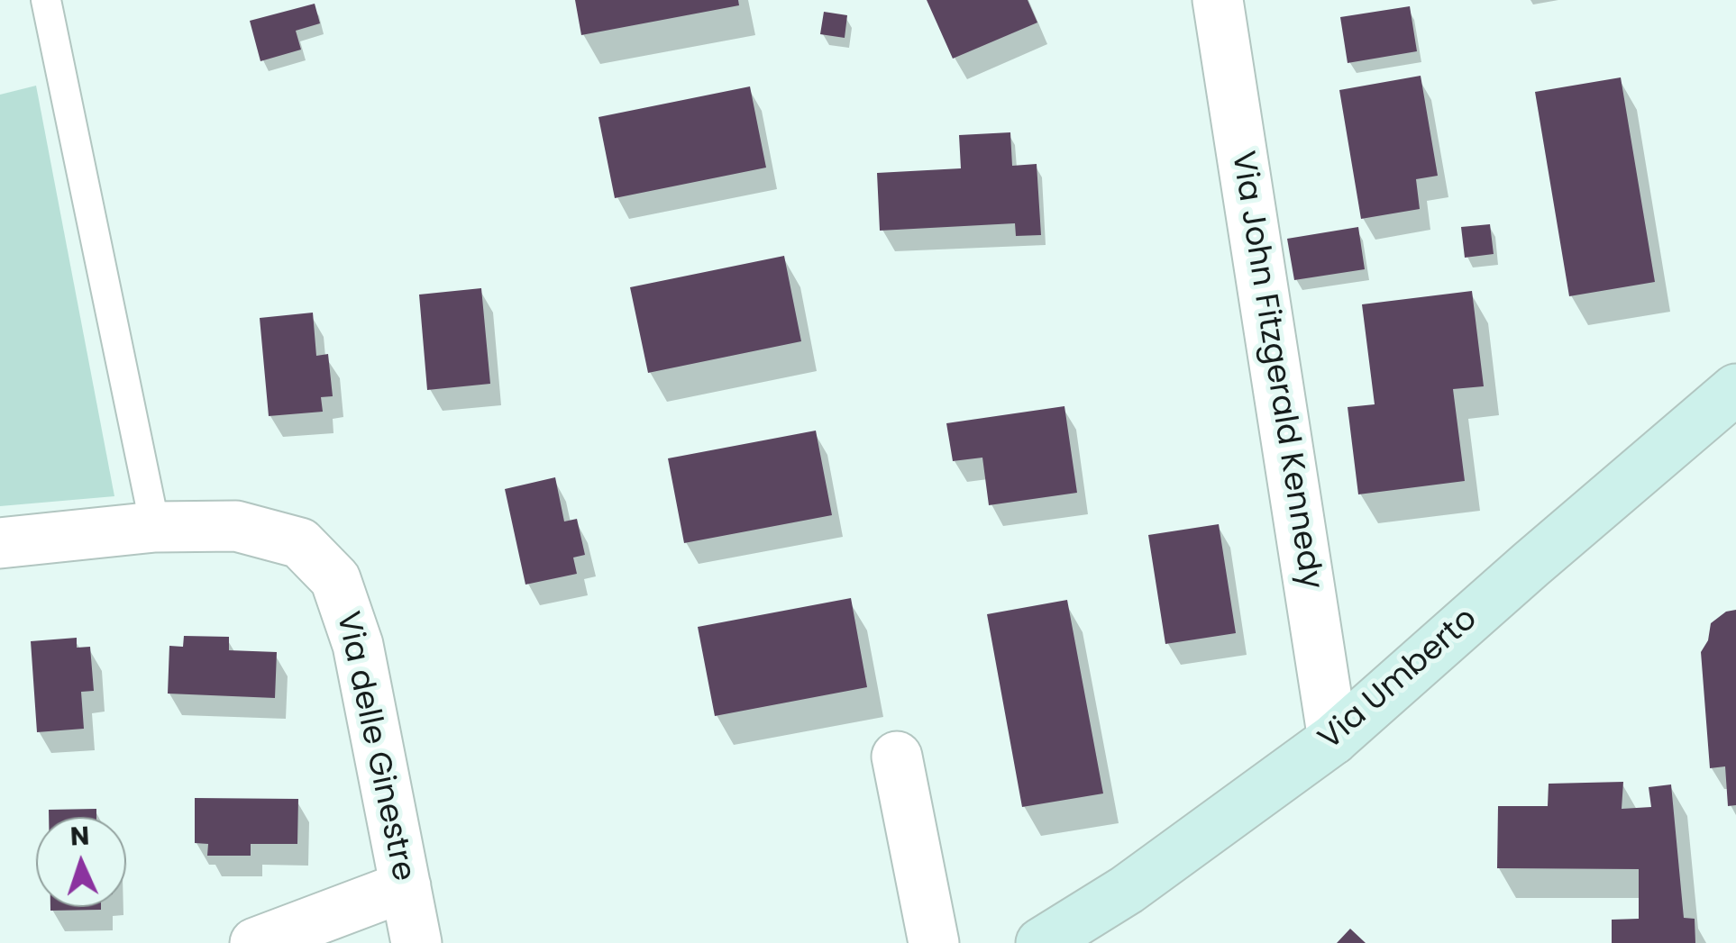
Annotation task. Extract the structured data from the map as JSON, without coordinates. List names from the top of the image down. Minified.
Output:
{"streets":{"main road":["Via Umberto"],"street":["Via John Fitzgerald Kennedy","Via delle Ginestre"]},"crossings":[["Via John Fitzgerald Kennedy","Via Umberto"]],"north":"top"}
